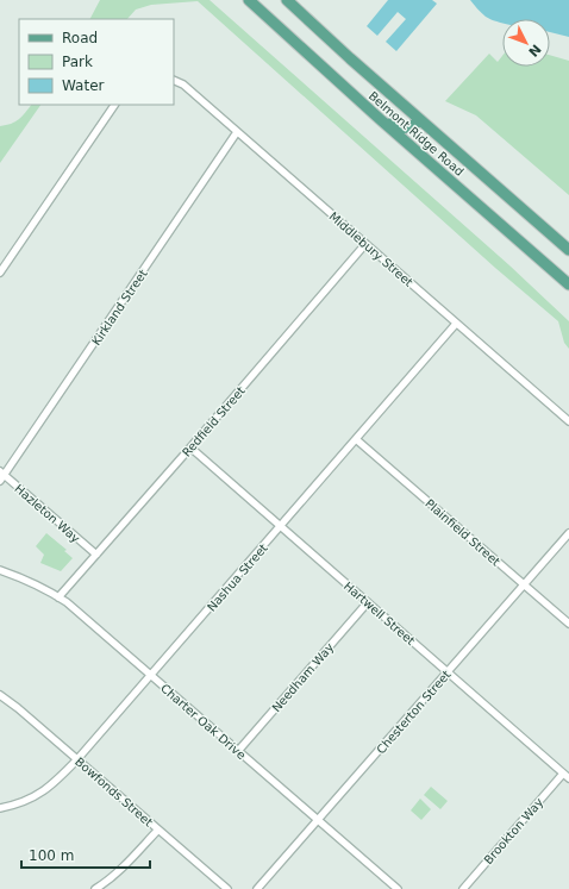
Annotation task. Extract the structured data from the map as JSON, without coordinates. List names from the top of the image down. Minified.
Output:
{"streets":{"main road":["Belmont Ridge Road"],"street":["Middlebury Street","Kirkland Street","Redfield Street","Hazleton Way","Plainfield Street","Nashua Street","Hartwell Street","Needham Way","Chesterton Street","Charter Oak Drive","Bowfonds Street","Brookton Way"]},"crossings":[["Middlebury Street","Kirkland Street"],["Middlebury Street","Redfield Street"],["Middlebury Street","Nashua Street"],["Kirkland Street","Hazleton Way"],["Redfield Street","Hazleton Way"],["Redfield Street","Hartwell Street"],["Redfield Street","Charter Oak Drive"],["Plainfield Street","Nashua Street"],["Plainfield Street","Chesterton Street"],["Nashua Street","Hartwell Street"],["Nashua Street","Charter Oak Drive"],["Nashua Street","Bowfonds Street"],["Hartwell Street","Needham Way"],["Hartwell Street","Chesterton Street"],["Hartwell Street","Brookton Way"],["Needham Way","Charter Oak Drive"],["Chesterton Street","Charter Oak Drive"]],"legend":["Road","Park","Water"],"scale_bar":"100 m","north":"bottom right"}
